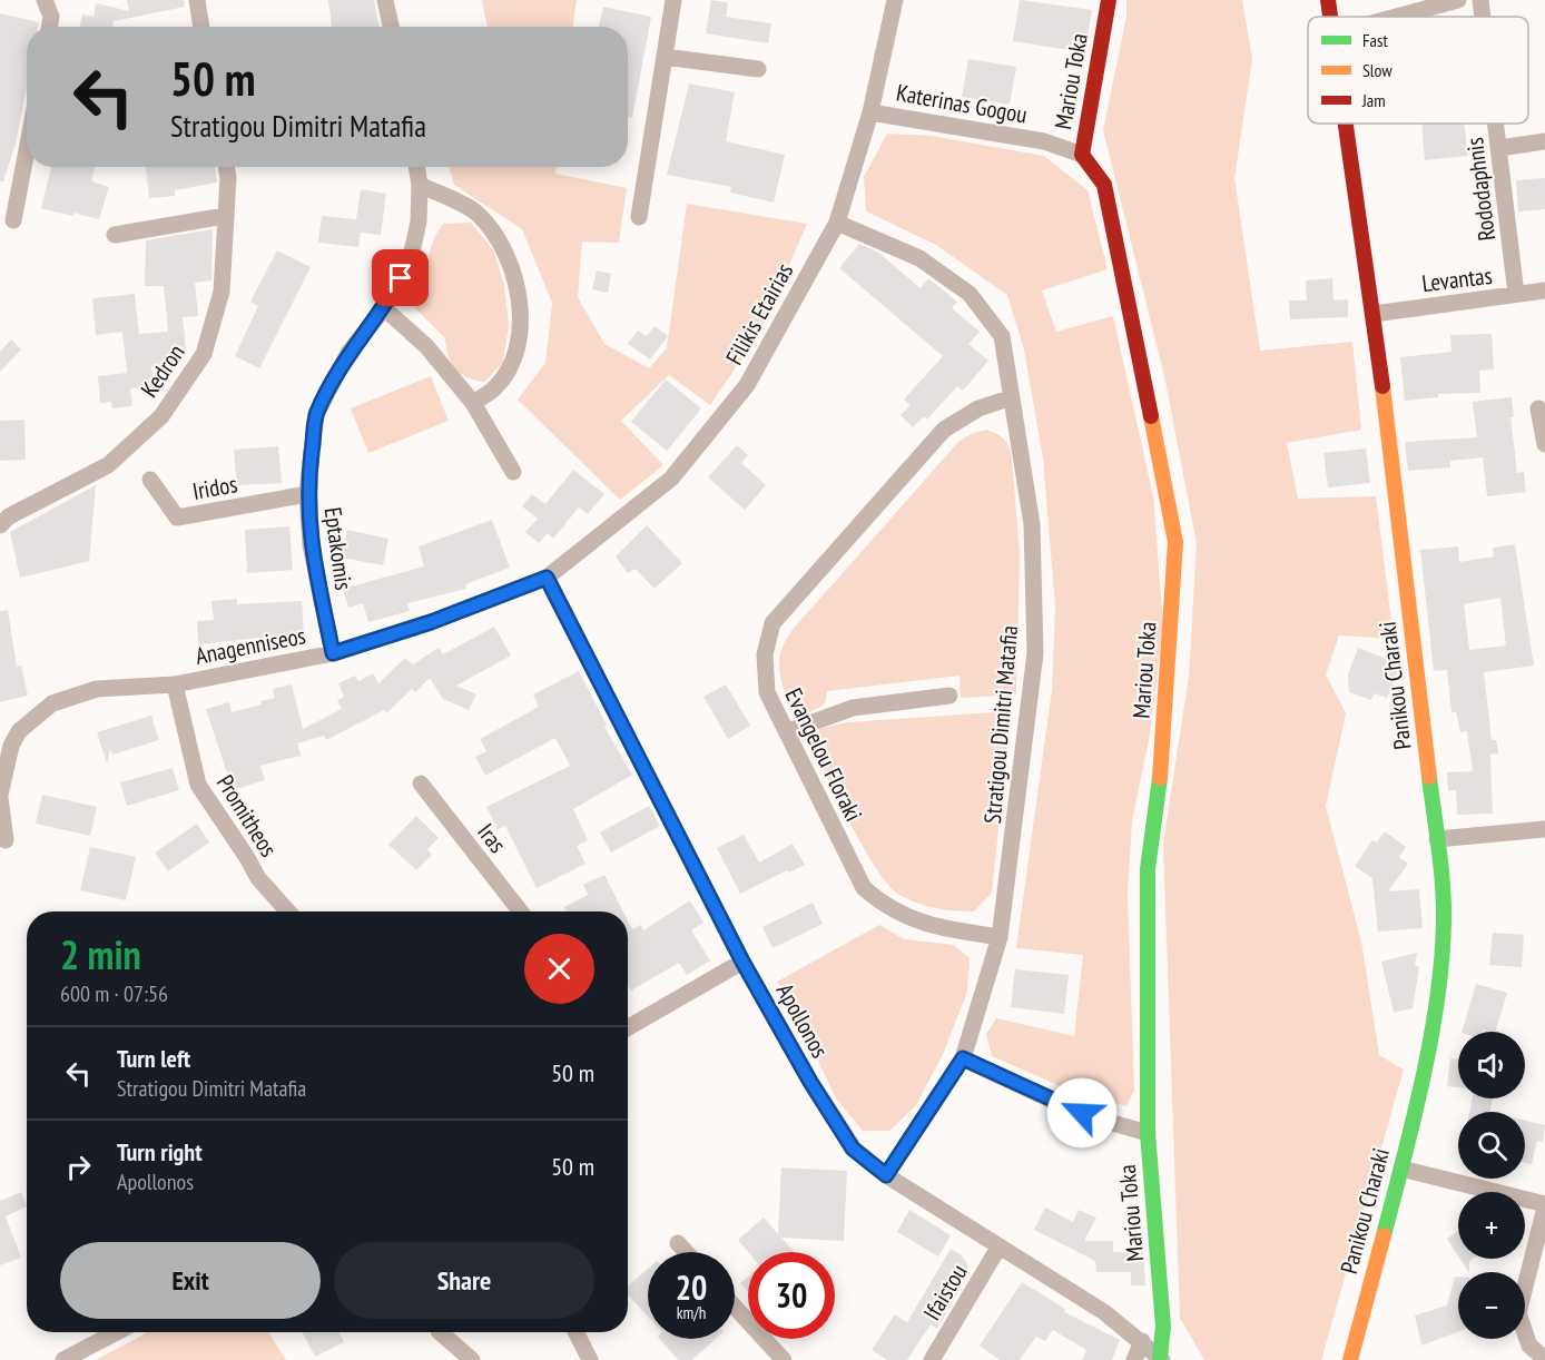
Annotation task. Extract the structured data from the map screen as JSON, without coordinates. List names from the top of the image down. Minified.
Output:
{"streets":{"street":["Mariou Toka","Katerinas Gogou","Rododaphnis","Levantas","Filikis Etairias","Kedron","Iridos","Eptakomis","Anagenniseos","Panikou Charaki","Stratigou Dimitri Matafia","Evangelou Floraki","Promitheos","Iras","Apollonos","Ifaistou"]},"crossings":[["Mariou Toka","Katerinas Gogou"],["Mariou Toka","Apollonos"],["Katerinas Gogou","Filikis Etairias"],["Rododaphnis","Levantas"],["Levantas","Panikou Charaki"],["Filikis Etairias","Anagenniseos"],["Filikis Etairias","Stratigou Dimitri Matafia"],["Filikis Etairias","Apollonos"],["Iridos","Eptakomis"],["Eptakomis","Anagenniseos"],["Anagenniseos","Promitheos"],["Anagenniseos","Apollonos"],["Stratigou Dimitri Matafia","Evangelou Floraki"],["Stratigou Dimitri Matafia","Apollonos"],["Apollonos","Ifaistou"]],"legend":["Fast","Slow","Jam"],"page":{"turn":["50 m","Stratigou Dimitri Matafia"],"heading":["2 min","600 m · 07:56"],"list":[{"name":"Turn left","note":"Stratigou Dimitri Matafia","value":"50 m"},{"name":"Turn right","note":"Apollonos","value":"50 m"}],"map_buttons":["+","−"],"buttons":["Exit","Share"],"speed":"20 km/h","limit":"30"}}
